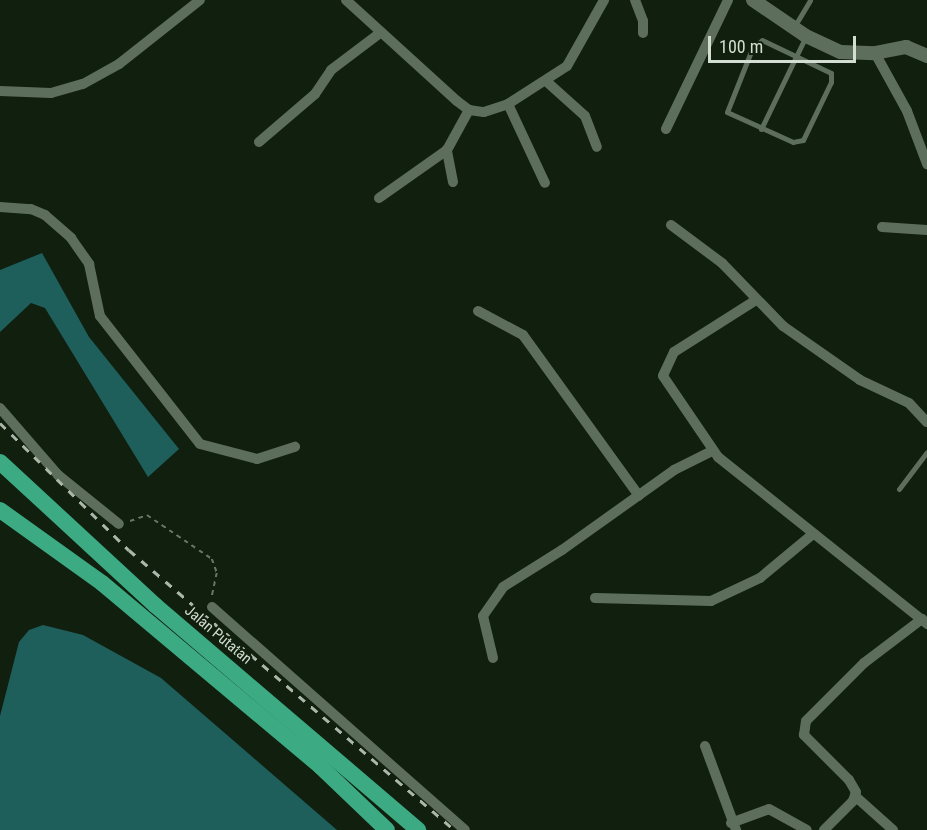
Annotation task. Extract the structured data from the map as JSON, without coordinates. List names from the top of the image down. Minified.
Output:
{"streets":{"highway":["Jalan Putatan"]},"scale_bar":"100 m"}
